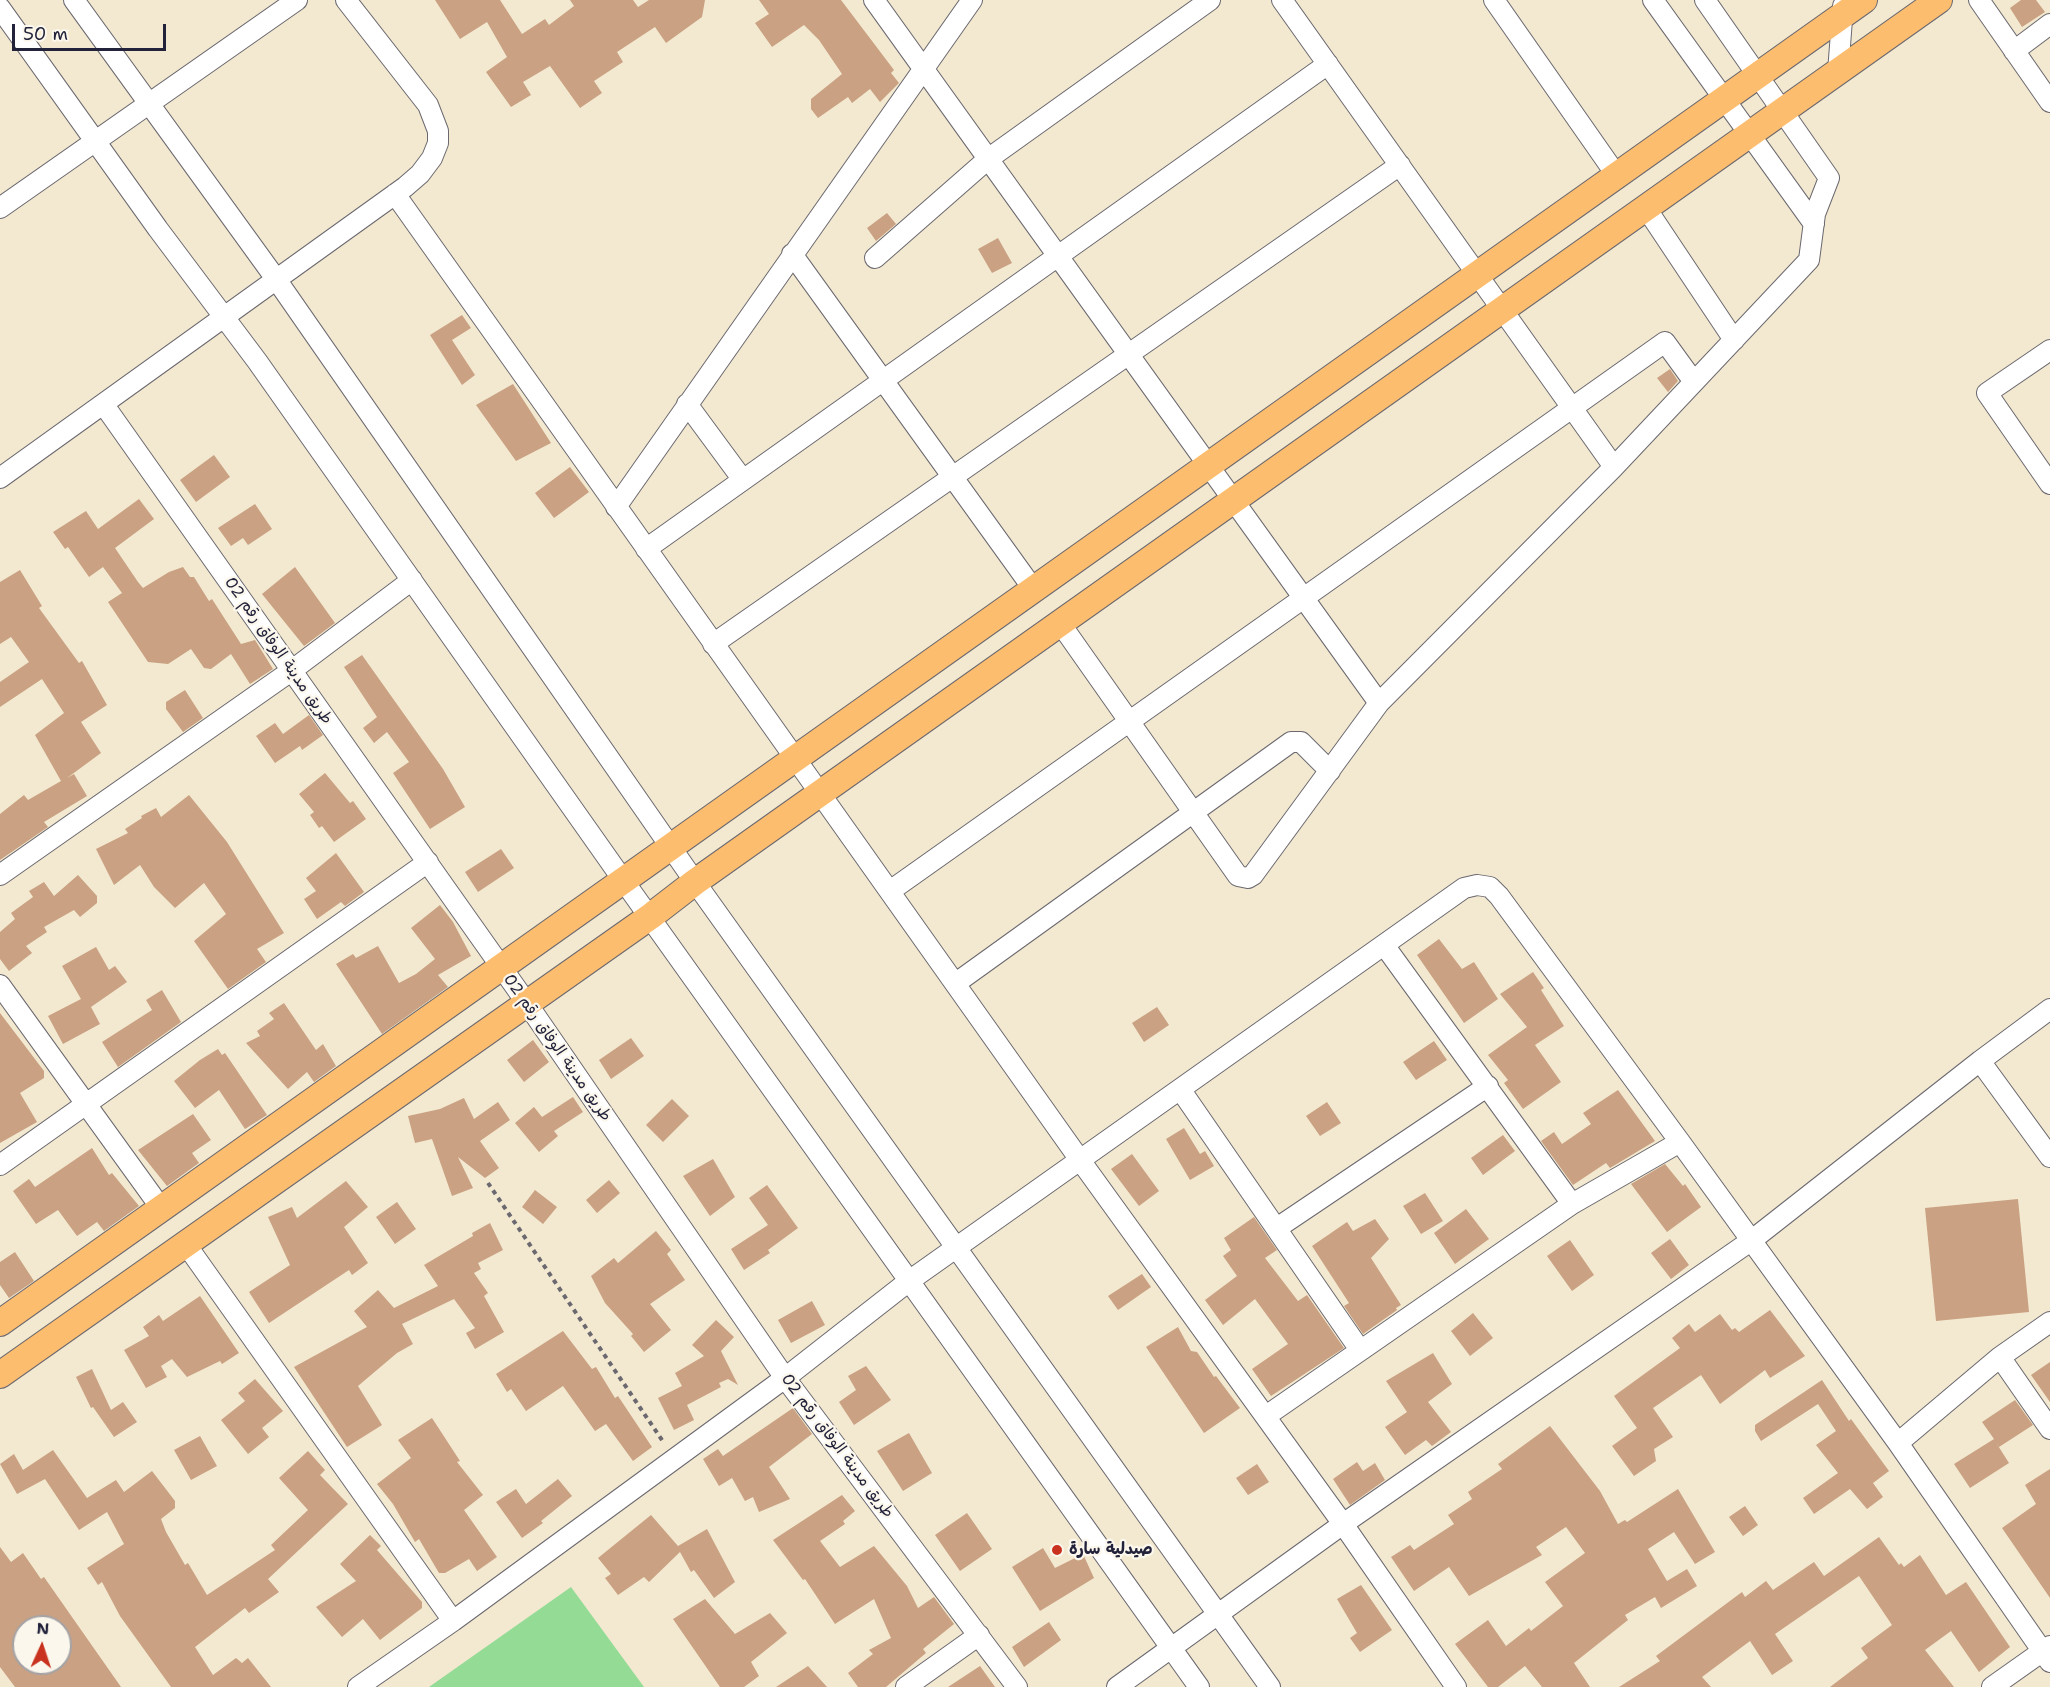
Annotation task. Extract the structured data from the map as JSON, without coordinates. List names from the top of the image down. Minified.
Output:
{"streets":{"street":["طريق مدينة الوفاق رقم 02"]},"places":["صيدلية سارة"],"scale_bar":"50 m","north":"top"}
